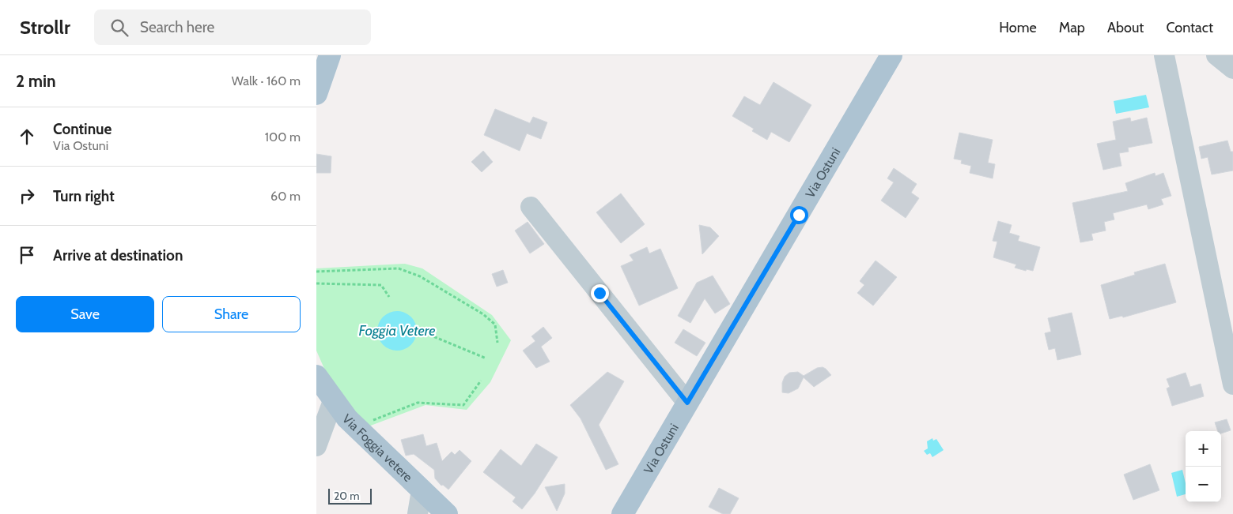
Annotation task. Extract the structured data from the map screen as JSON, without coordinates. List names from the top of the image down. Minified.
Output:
{"streets":{"main road":["Via Ostuni","Via Foggia vetere"]},"water":["Foggia Vetere"],"scale_bar":"20 m","page":{"header":"Strollr","search":"Search here","nav":["Home","Map","About","Contact"],"heading":["2 min","Walk · 160 m"],"list":[["Continue","Via Ostuni","100 m"],["Turn right","60 m"],"Arrive at destination"],"buttons":["Save","Share"],"map_buttons":["+","−"],"scale":"20 m"}}
